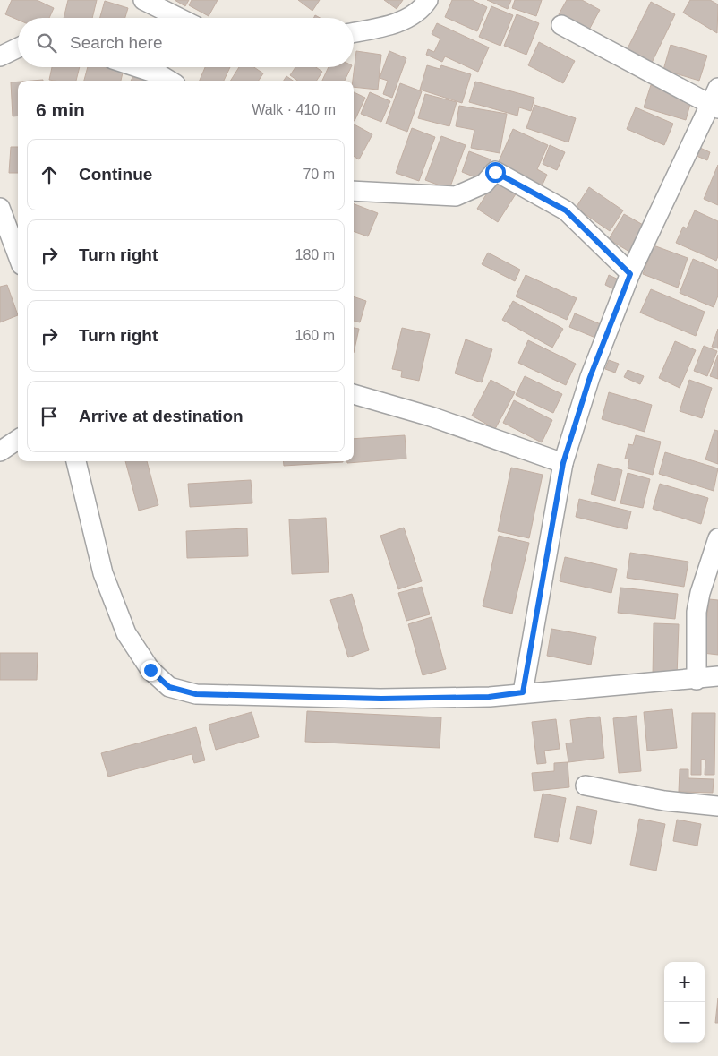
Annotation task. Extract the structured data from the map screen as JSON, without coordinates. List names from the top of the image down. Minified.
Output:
{"page":{"search":"Search here","heading":["6 min","Walk · 410 m"],"list":[["Continue","70 m"],["Turn right","180 m"],["Turn right","160 m"],"Arrive at destination"],"map_buttons":["+","−"]}}
